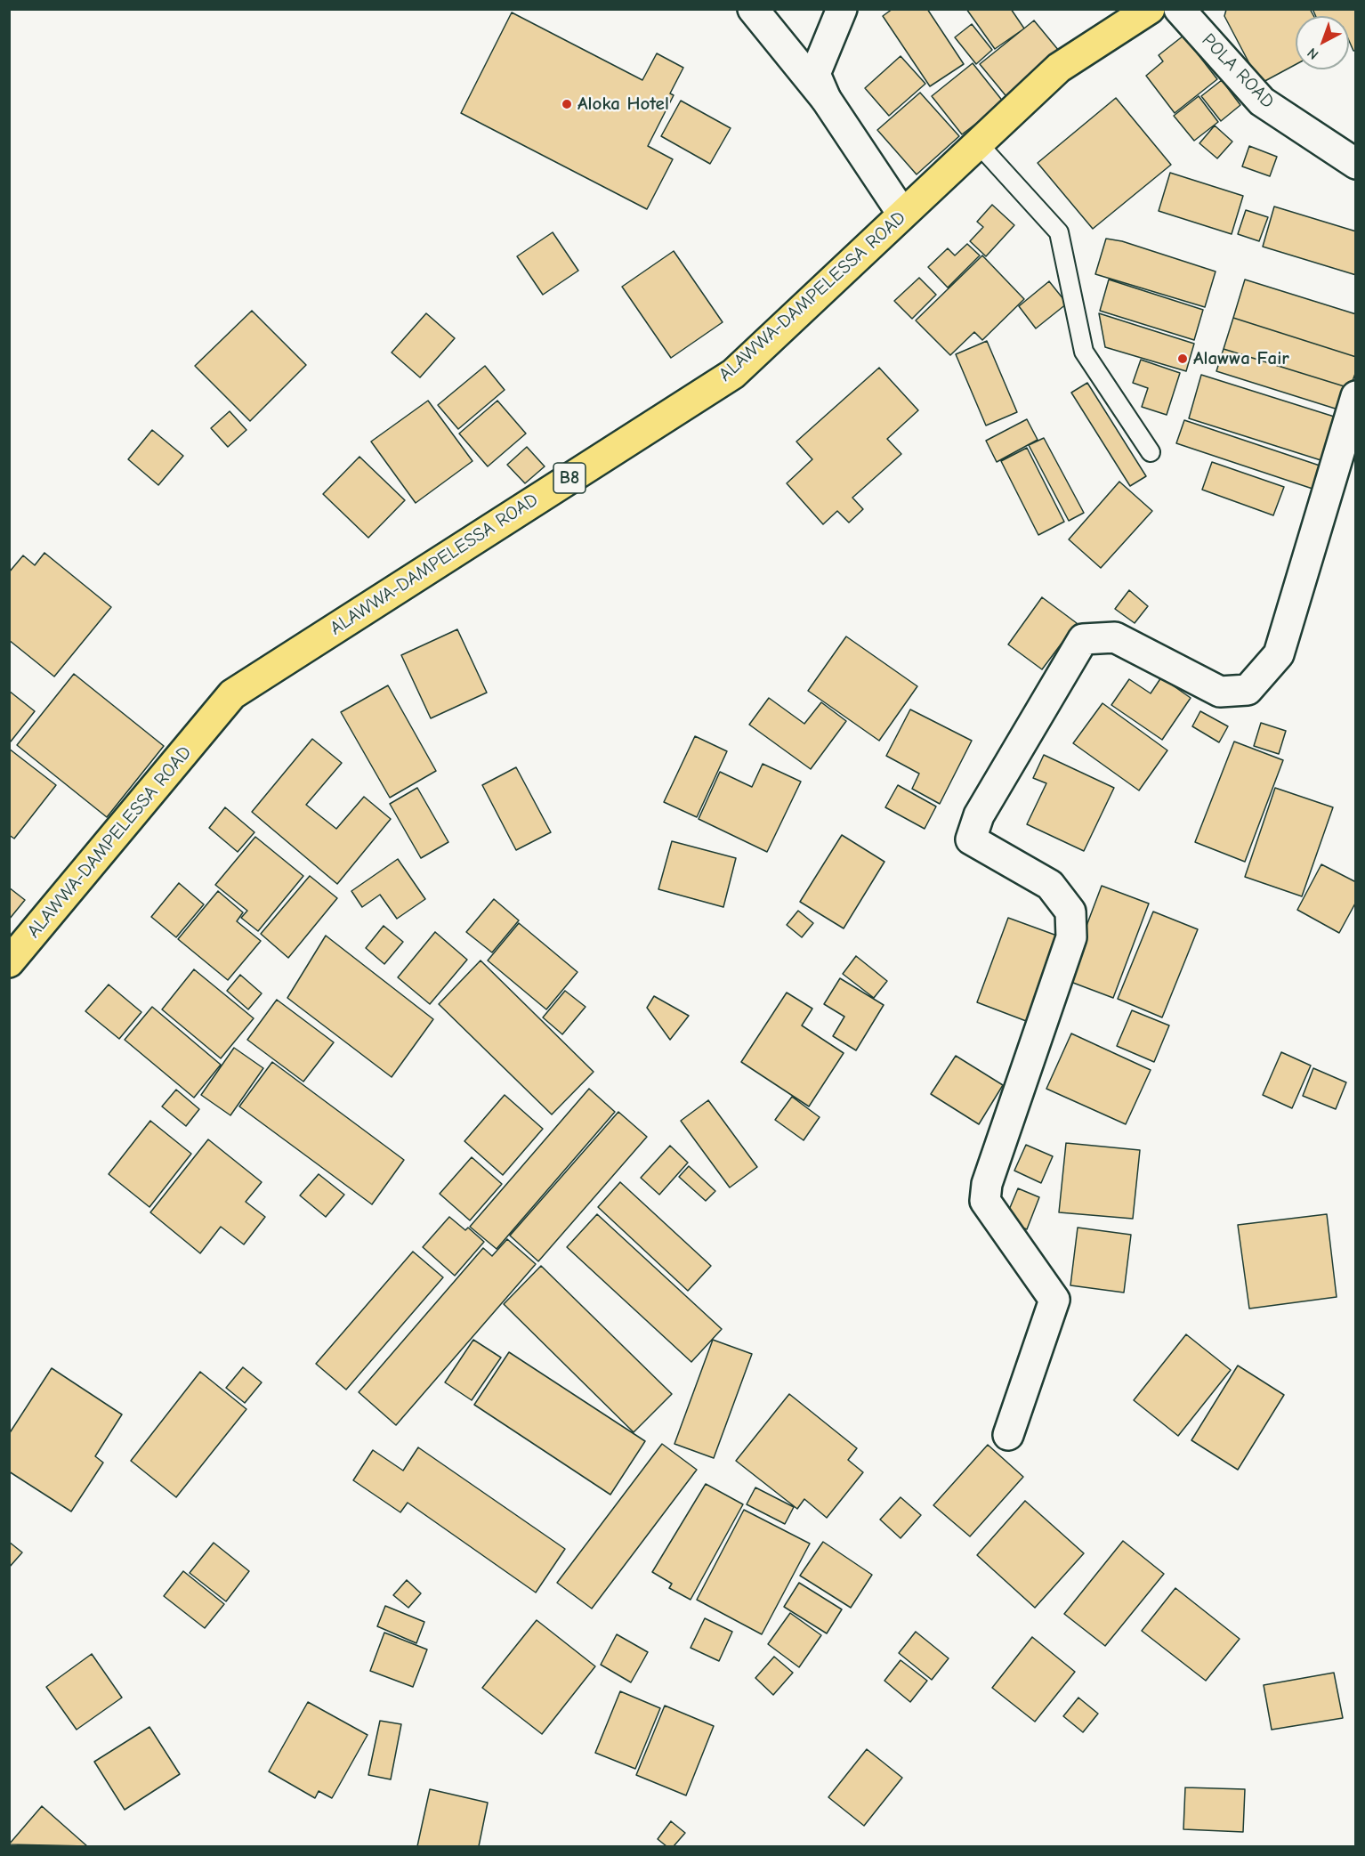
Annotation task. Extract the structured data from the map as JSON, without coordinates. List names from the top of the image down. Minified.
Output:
{"streets":{"main road":["ALAWWA-DAMPELESSA ROAD","B8"],"street":["POLA ROAD"]},"places":["Aloka Hotel","Alawwa Fair"],"north":"bottom left"}
